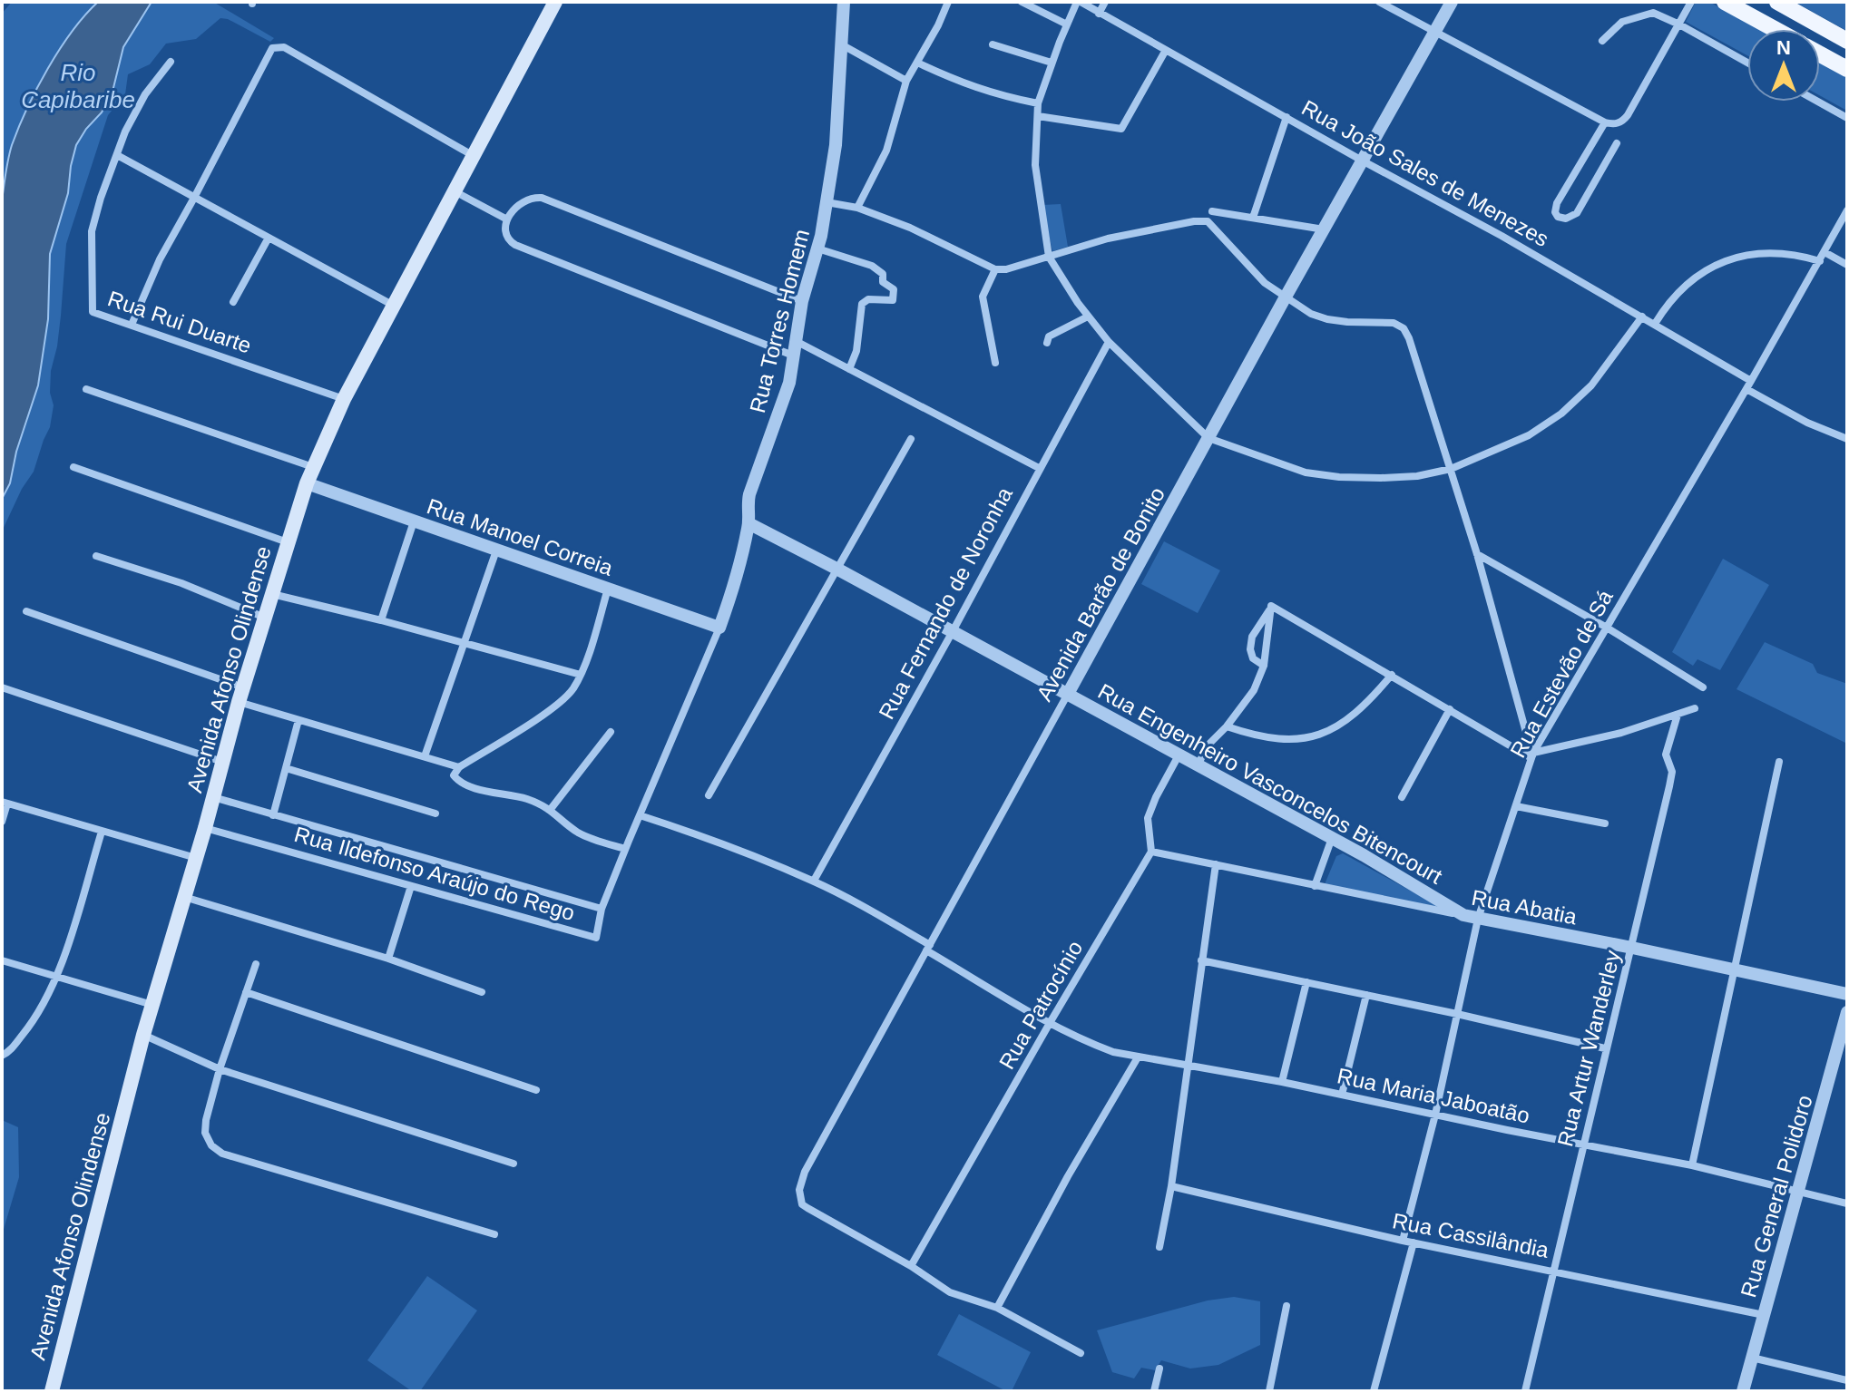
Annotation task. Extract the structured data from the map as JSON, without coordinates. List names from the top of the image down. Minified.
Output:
{"streets":{"main road":["Avenida Afonso Olindense"],"street":["Rua João Sales de Menezes","Rua Torres Homem","Rua Rui Duarte","Rua Manoel Correia","Avenida Barão de Bonito","Rua Fernando de Noronha","Rua Estevão de Sá","Rua Engenheiro Vasconcelos Bitencourt","Rua Ildefonso Araújo do Rego","Rua Abatia","Rua Patrocínio","Rua Artur Wanderley","Rua Maria Jaboatão","Rua General Polidoro","Rua Cassilândia"]},"crossings":[["Rua João Sales de Menezes","Avenida Barão de Bonito"],["Rua João Sales de Menezes","Rua Estevão de Sá"],["Rua Torres Homem","Rua Manoel Correia"],["Rua Torres Homem","Rua Engenheiro Vasconcelos Bitencourt"],["Rua Torres Homem","Rua Ildefonso Araújo do Rego"],["Rua Torres Homem","Rua Maria Jaboatão"],["Rua Rui Duarte","Avenida Afonso Olindense"],["Rua Manoel Correia","Avenida Afonso Olindense"],["Avenida Barão de Bonito","Rua Engenheiro Vasconcelos Bitencourt"],["Avenida Barão de Bonito","Rua Patrocínio"],["Avenida Barão de Bonito","Rua Maria Jaboatão"],["Rua Fernando de Noronha","Rua Engenheiro Vasconcelos Bitencourt"],["Rua Fernando de Noronha","Rua Maria Jaboatão"],["Avenida Afonso Olindense","Rua Ildefonso Araújo do Rego"],["Rua Estevão de Sá","Rua Abatia"],["Rua Estevão de Sá","Rua Maria Jaboatão"],["Rua Estevão de Sá","Rua Cassilândia"],["Rua Engenheiro Vasconcelos Bitencourt","Rua Abatia"],["Rua Abatia","Rua Patrocínio"],["Rua Abatia","Rua Artur Wanderley"],["Rua Patrocínio","Rua Maria Jaboatão"],["Rua Artur Wanderley","Rua Maria Jaboatão"],["Rua Artur Wanderley","Rua Cassilândia"],["Rua Maria Jaboatão","Rua General Polidoro"],["Rua General Polidoro","Rua Cassilândia"]],"water":["Rio Capibaribe"],"north":"top"}
